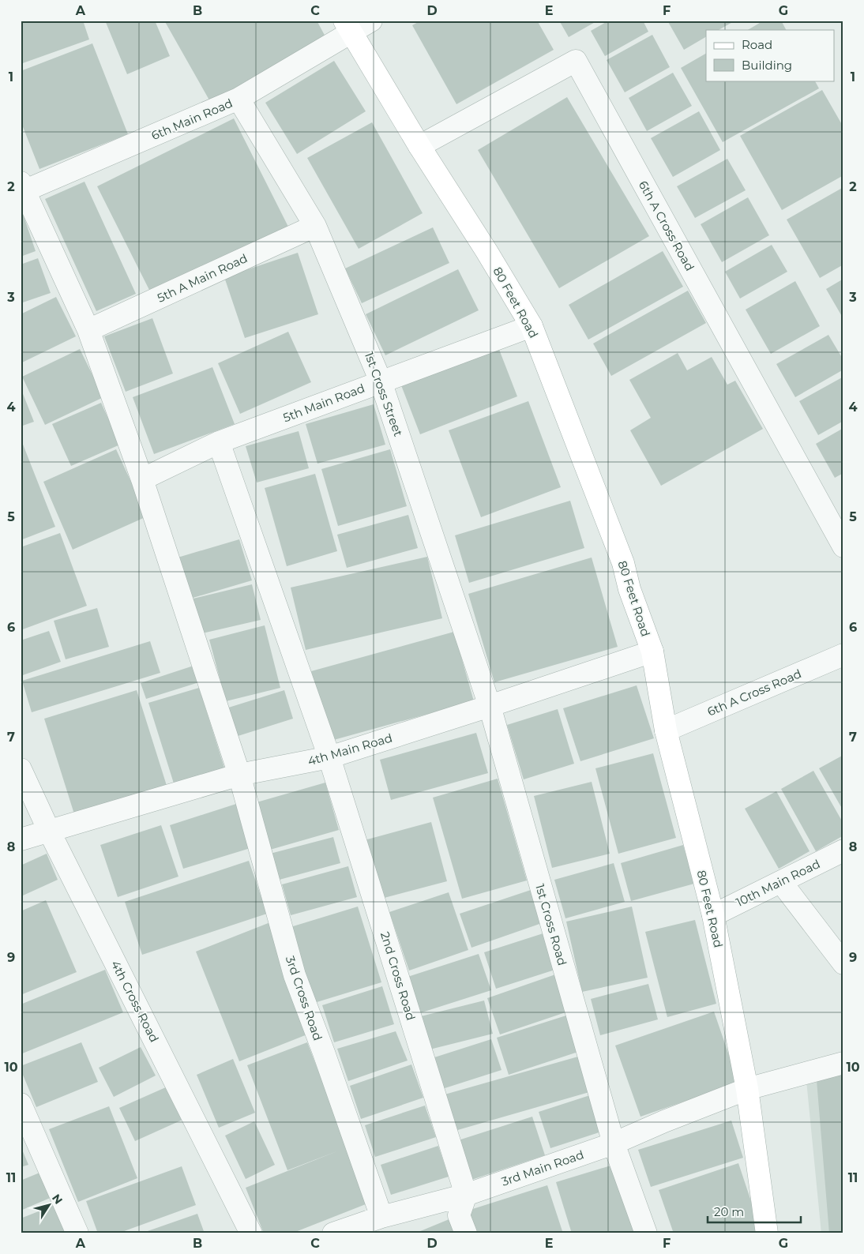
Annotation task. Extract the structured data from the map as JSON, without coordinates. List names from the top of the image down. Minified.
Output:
{"streets":{"main road":["80 Feet Road"],"street":["6th Main Road","6th A Cross Road","5th A Main Road","1st Cross Street","5th Main Road","4th Main Road","10th Main Road","1st Cross Road","2nd Cross Road","3rd Cross Road","4th Cross Road","3rd Main Road"]},"crossings":[["6th Main Road","80 Feet Road"],["6th Main Road","1st Cross Street"],["6th Main Road","3rd Cross Road"],["6th A Cross Road","80 Feet Road"],["5th A Main Road","1st Cross Street"],["5th A Main Road","3rd Cross Road"],["80 Feet Road","5th Main Road"],["80 Feet Road","4th Main Road"],["80 Feet Road","10th Main Road"],["80 Feet Road","3rd Main Road"],["1st Cross Street","5th Main Road"],["1st Cross Street","4th Main Road"],["1st Cross Street","1st Cross Road"],["5th Main Road","2nd Cross Road"],["5th Main Road","3rd Cross Road"],["4th Main Road","1st Cross Road"],["4th Main Road","2nd Cross Road"],["4th Main Road","3rd Cross Road"],["4th Main Road","4th Cross Road"],["1st Cross Road","3rd Main Road"],["2nd Cross Road","3rd Main Road"],["3rd Cross Road","3rd Main Road"]],"legend":["Road","Building"],"scale_bar":"20 m","north":"top right","grid":{"columns":["A","B","C","D","E","F","G"],"rows":["1","2","3","4","5","6","7","8","9","10","11"]}}
